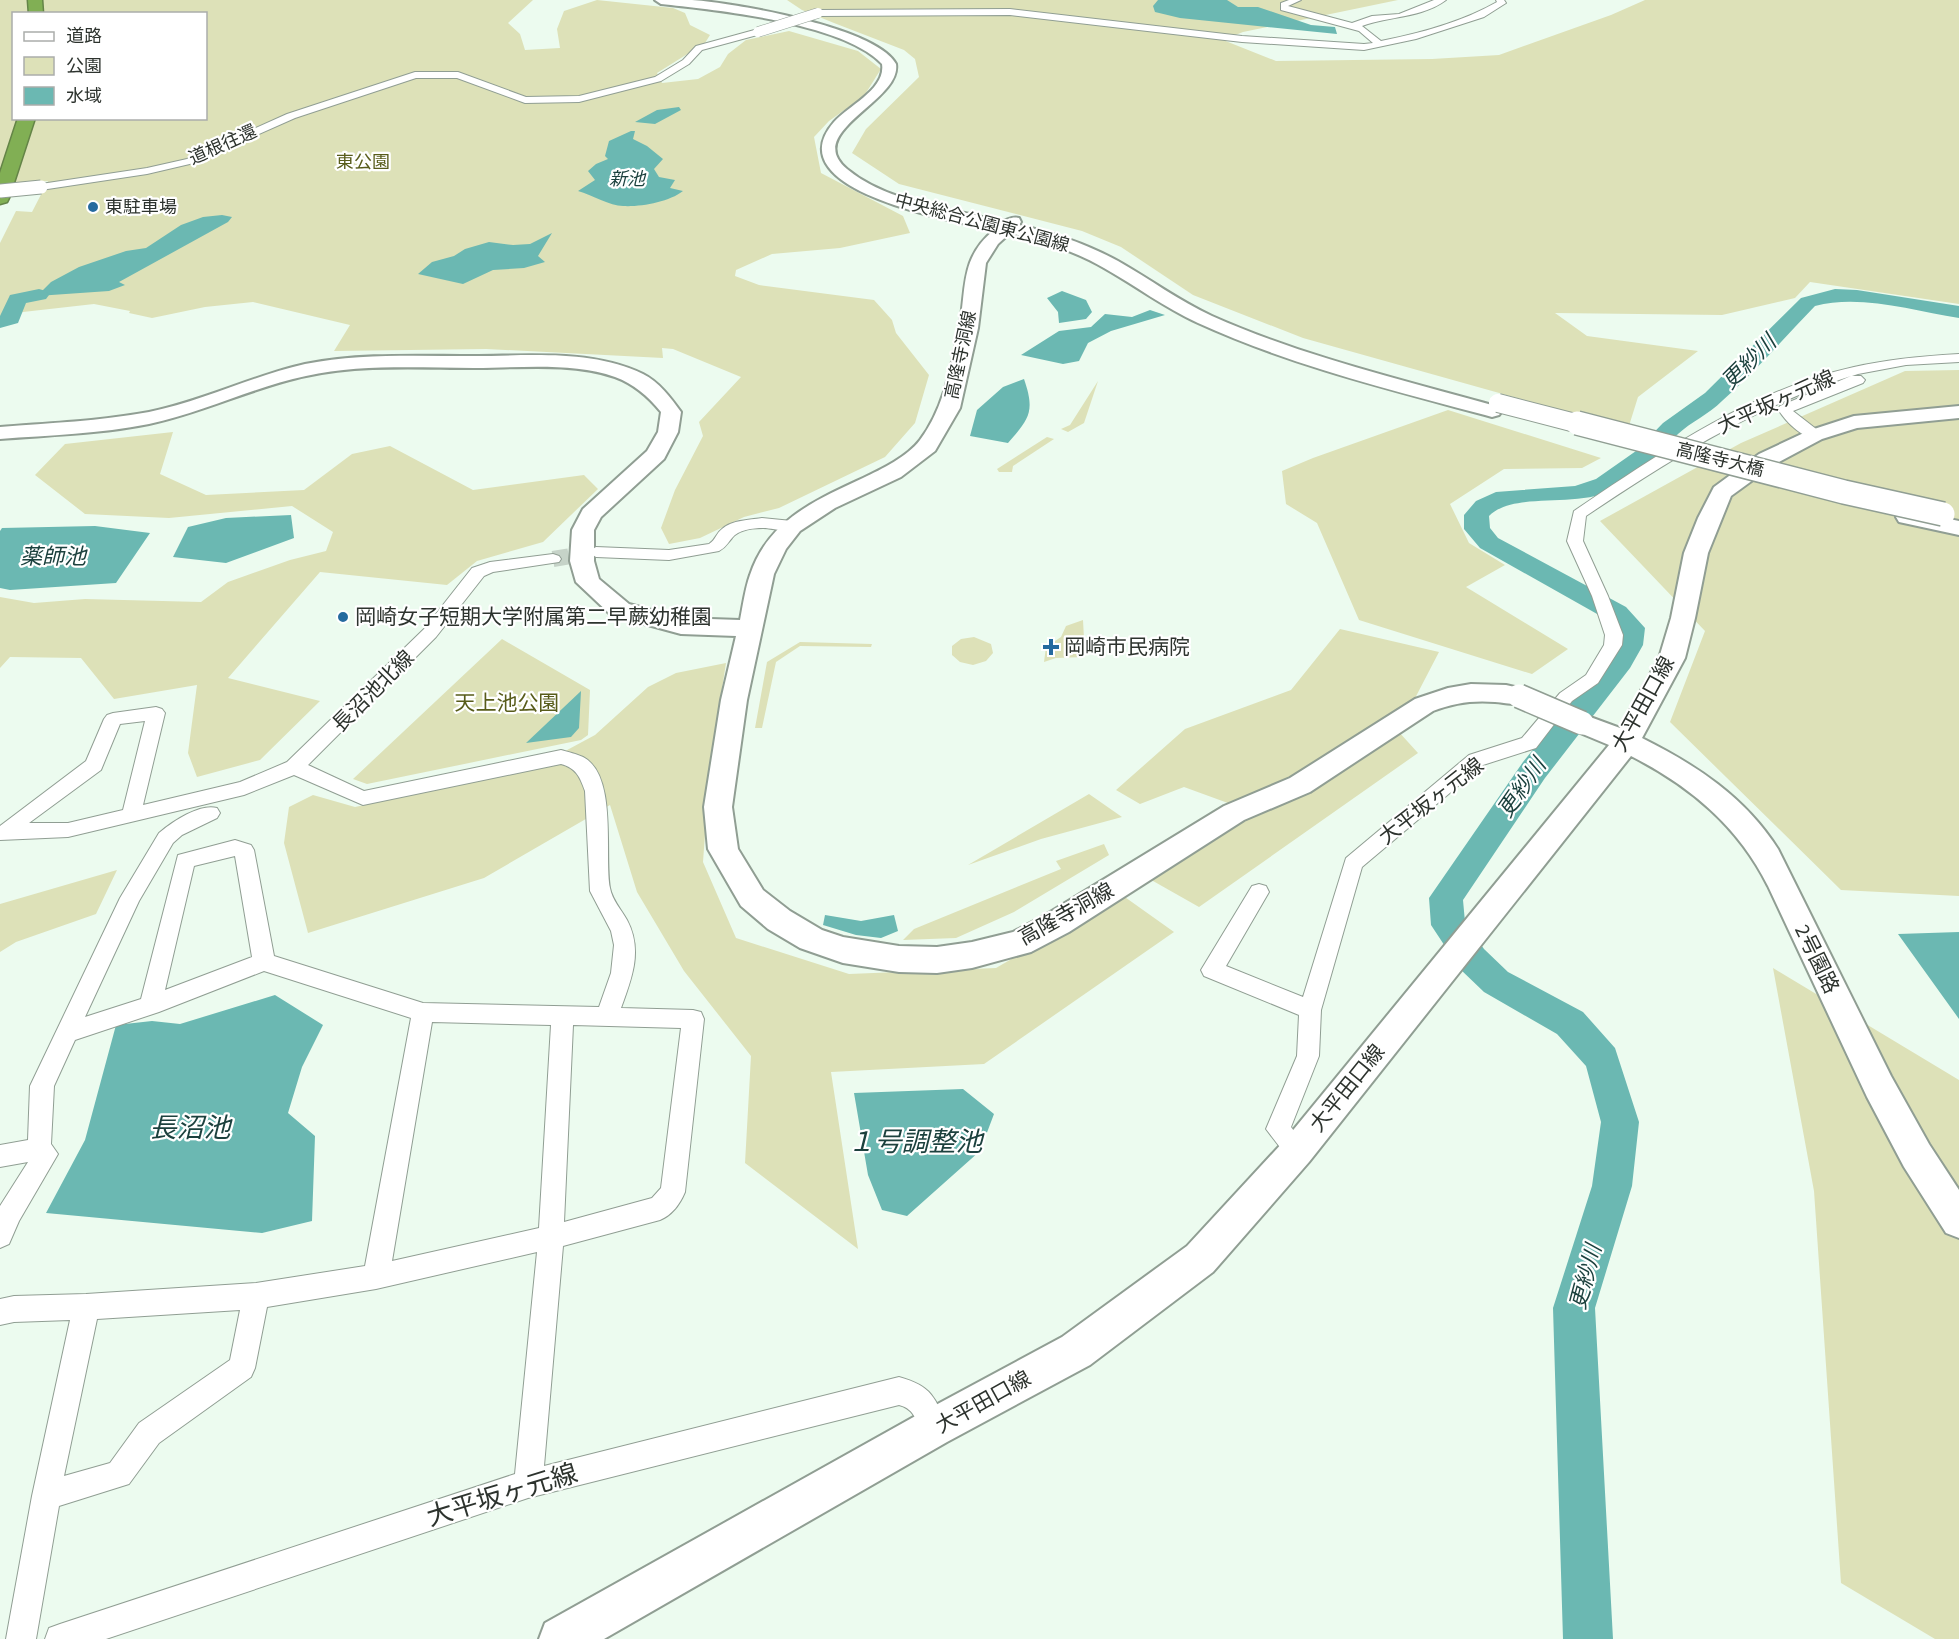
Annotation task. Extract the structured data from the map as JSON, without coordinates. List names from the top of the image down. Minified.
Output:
{"streets":{"street":["道根往還","中央総合公園東公園線","高隆寺洞線","大平坂ヶ元線","高隆寺大橋","長沼池北線","大平田口線","2号園路"]},"crossings":[["中央総合公園東公園線","高隆寺洞線"],["中央総合公園東公園線","高隆寺大橋"],["高隆寺洞線","2号園路"],["大平坂ヶ元線","大平田口線"],["大平田口線","2号園路"]],"water":["新池","更紗川","薬師池","長沼池","１号調整池"],"parks":["東公園","天上池公園"],"places":{"other":["東駐車場","岡崎女子短期大学附属第二早蕨幼稚園"],"health":["岡崎市民病院"]},"legend":["道路","公園","水域"]}
